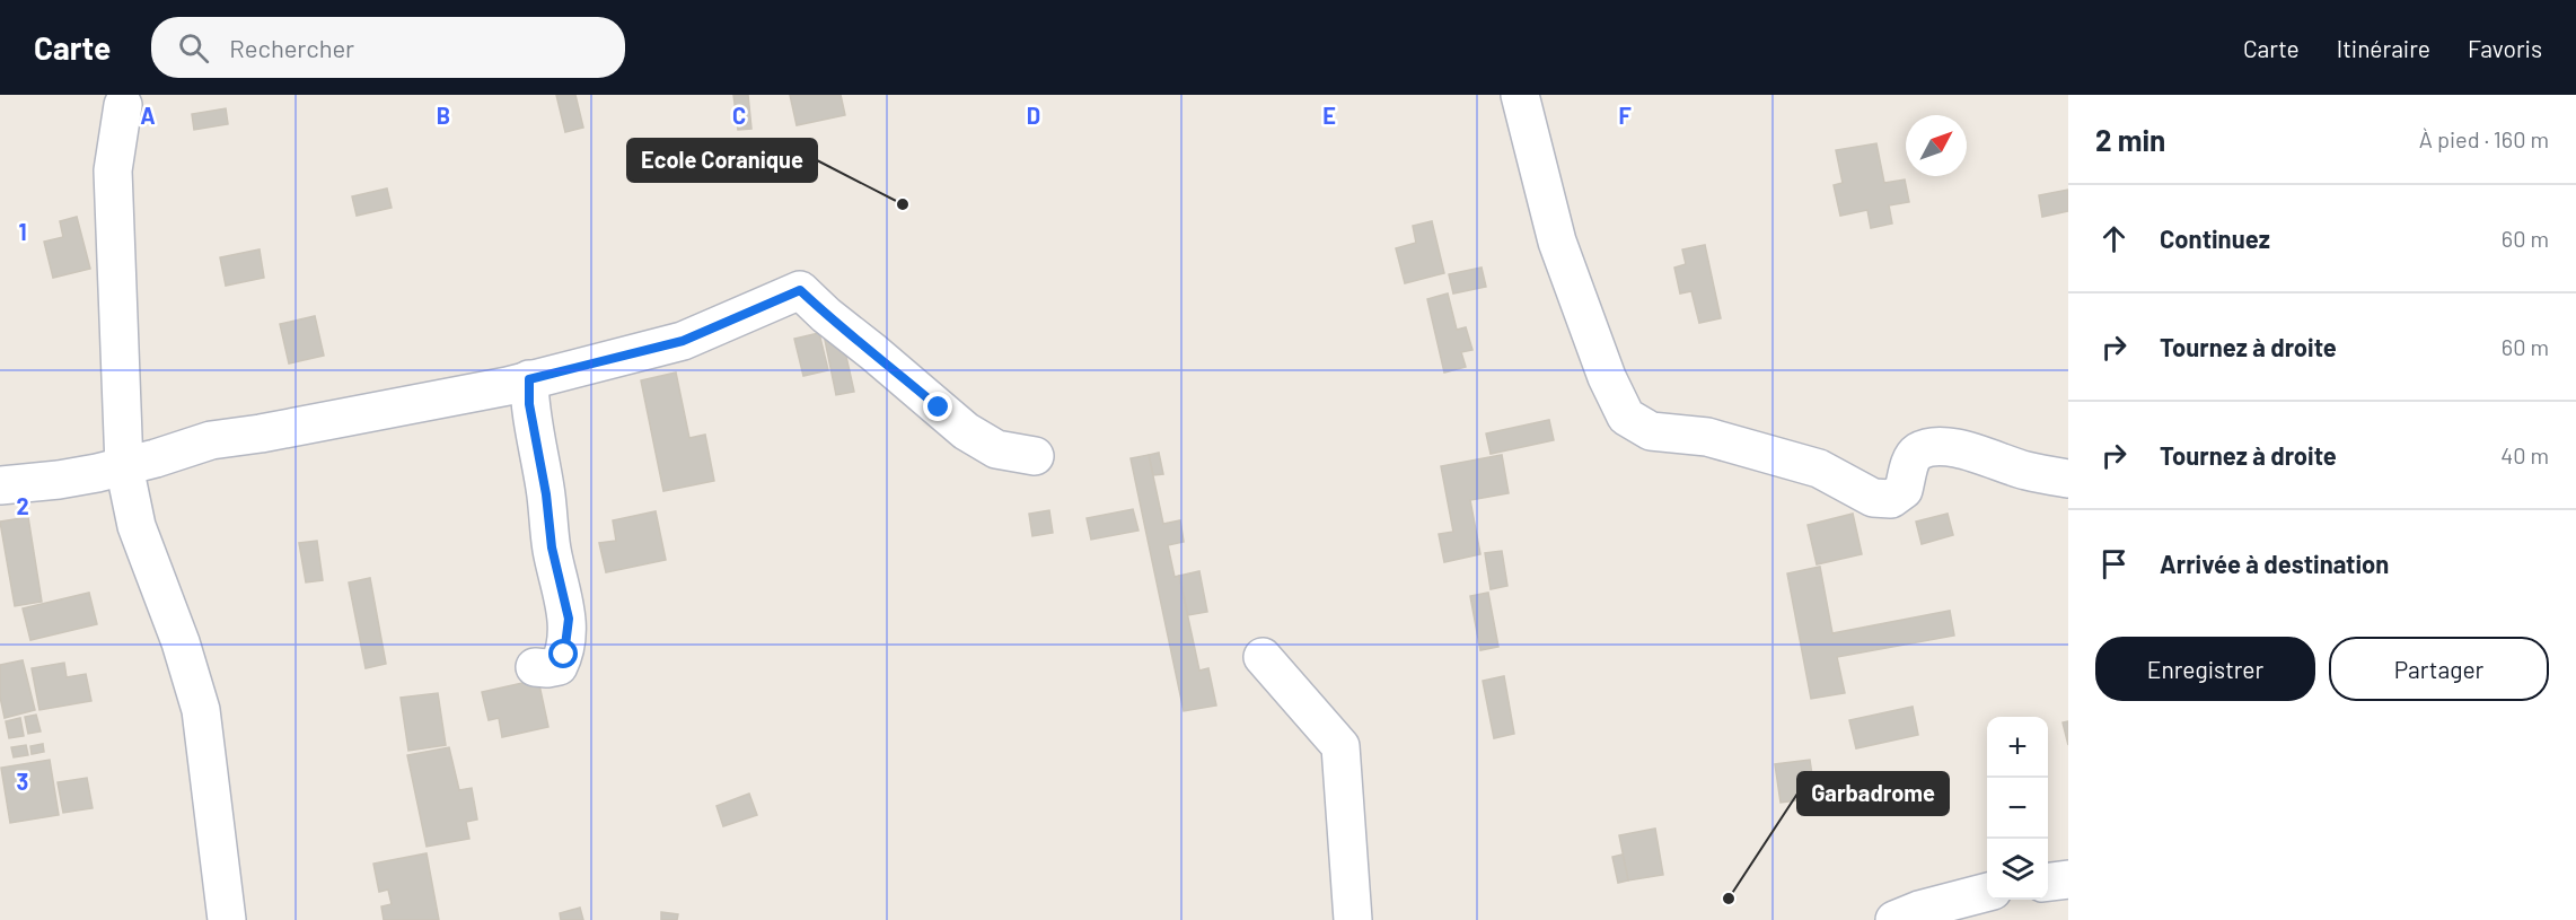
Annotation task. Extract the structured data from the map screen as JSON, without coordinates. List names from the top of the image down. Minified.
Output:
{"places":["Ecole Coranique","Garbadrome"],"north":"top right","page":{"header":"Carte","search":"Rechercher","nav":["Carte","Itinéraire","Favoris"],"heading":["2 min","À pied · 160 m"],"list":[["Continuez","60 m"],["Tournez à droite","60 m"],["Tournez à droite","40 m"],"Arrivée à destination"],"buttons":["Enregistrer","Partager"],"map_buttons":["+","−"]},"grid":{"columns":["A","B","C","D","E","F"],"rows":["1","2","3"]}}
